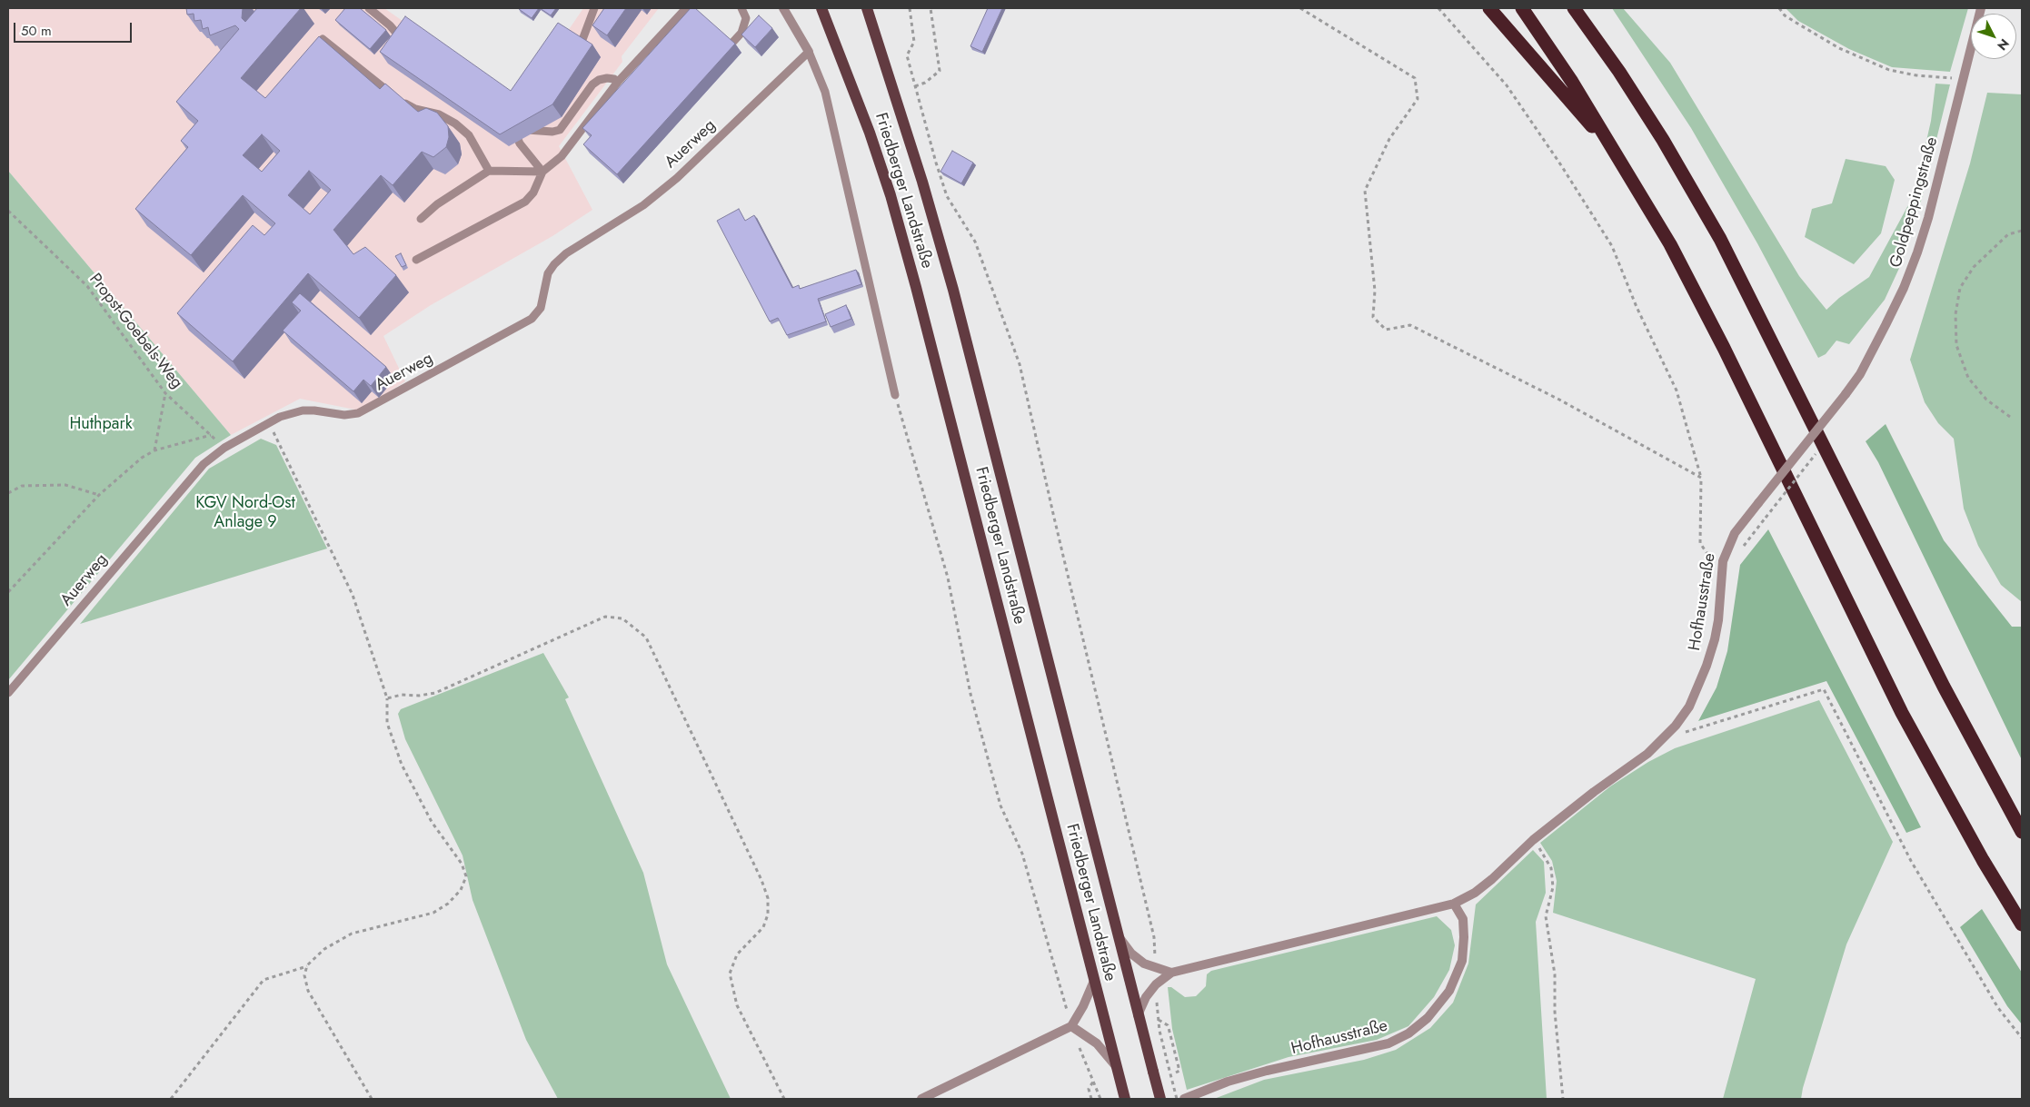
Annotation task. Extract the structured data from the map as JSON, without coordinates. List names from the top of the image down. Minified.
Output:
{"streets":{"main road":["Friedberger Landstraße"],"street":["Goldpeppingstraße","Hofhausstraße"],"lane":["Auerweg"],"path":["Propst-Goebels-Weg"]},"crossings":[["Auerweg","Propst-Goebels-Weg"],["Friedberger Landstraße","Hofhausstraße"],["Goldpeppingstraße","Hofhausstraße"]],"parks":["Huthpark","KGV Nord-Ost Anlage 9"],"scale_bar":"50 m","north":"bottom right"}
